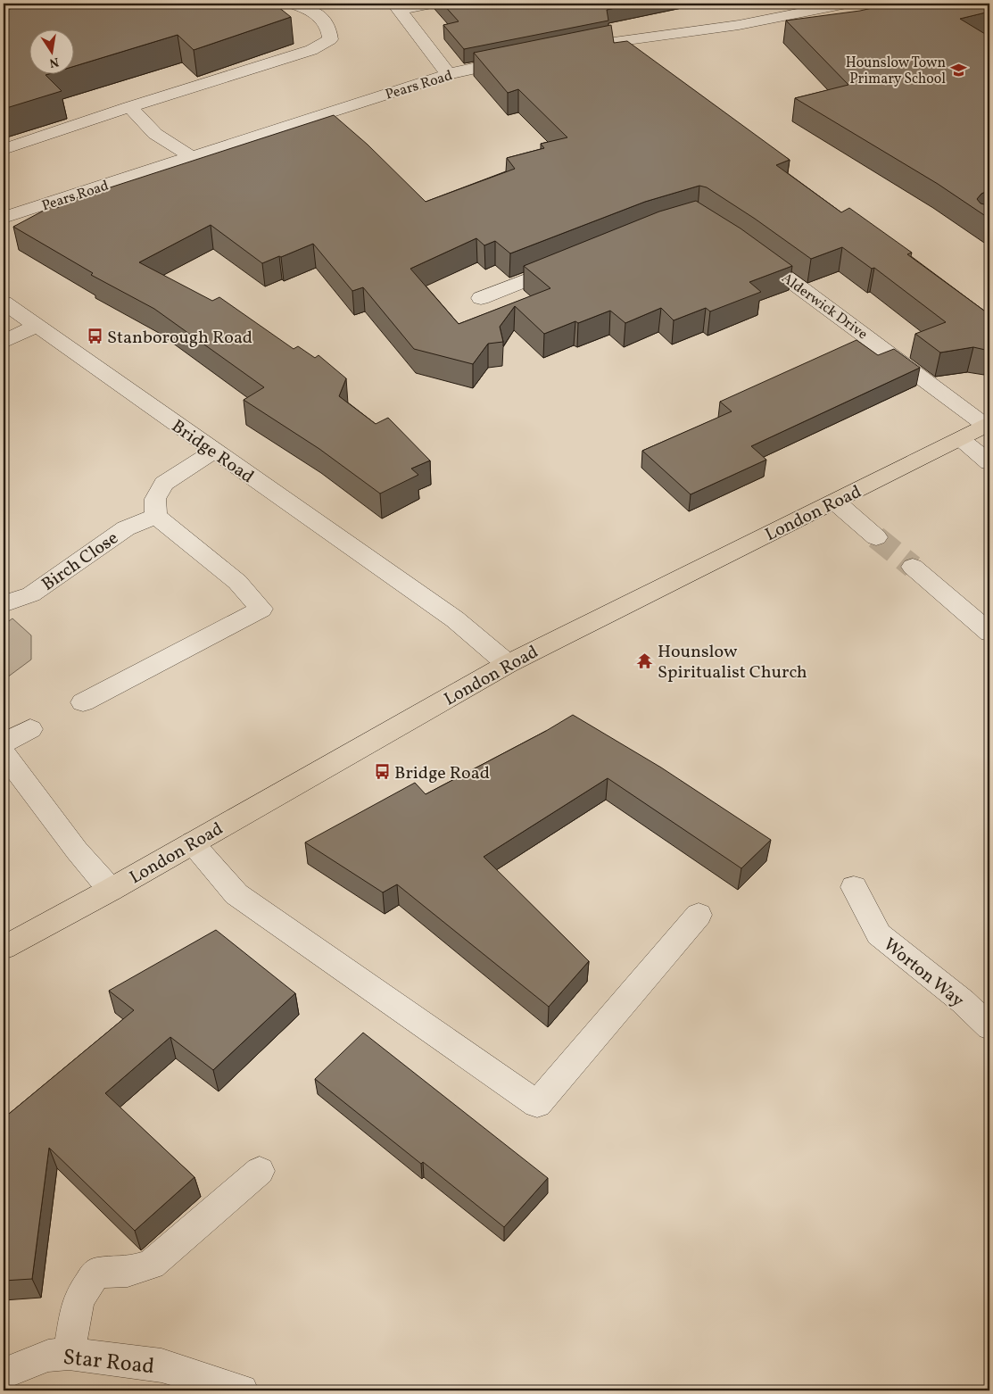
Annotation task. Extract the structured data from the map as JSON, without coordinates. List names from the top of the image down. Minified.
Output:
{"streets":{"main road":["London Road"],"street":["Pears Road","Alderwick Drive","Bridge Road","Birch Close","Worton Way","Star Road"]},"crossings":[["Alderwick Drive","London Road"],["Bridge Road","London Road"]],"places":{"school or university":["Hounslow Town Primary School"],"bus stop":["Stanborough Road","Bridge Road"],"temple":["Hounslow Spiritualist Church"]},"north":"bottom"}
